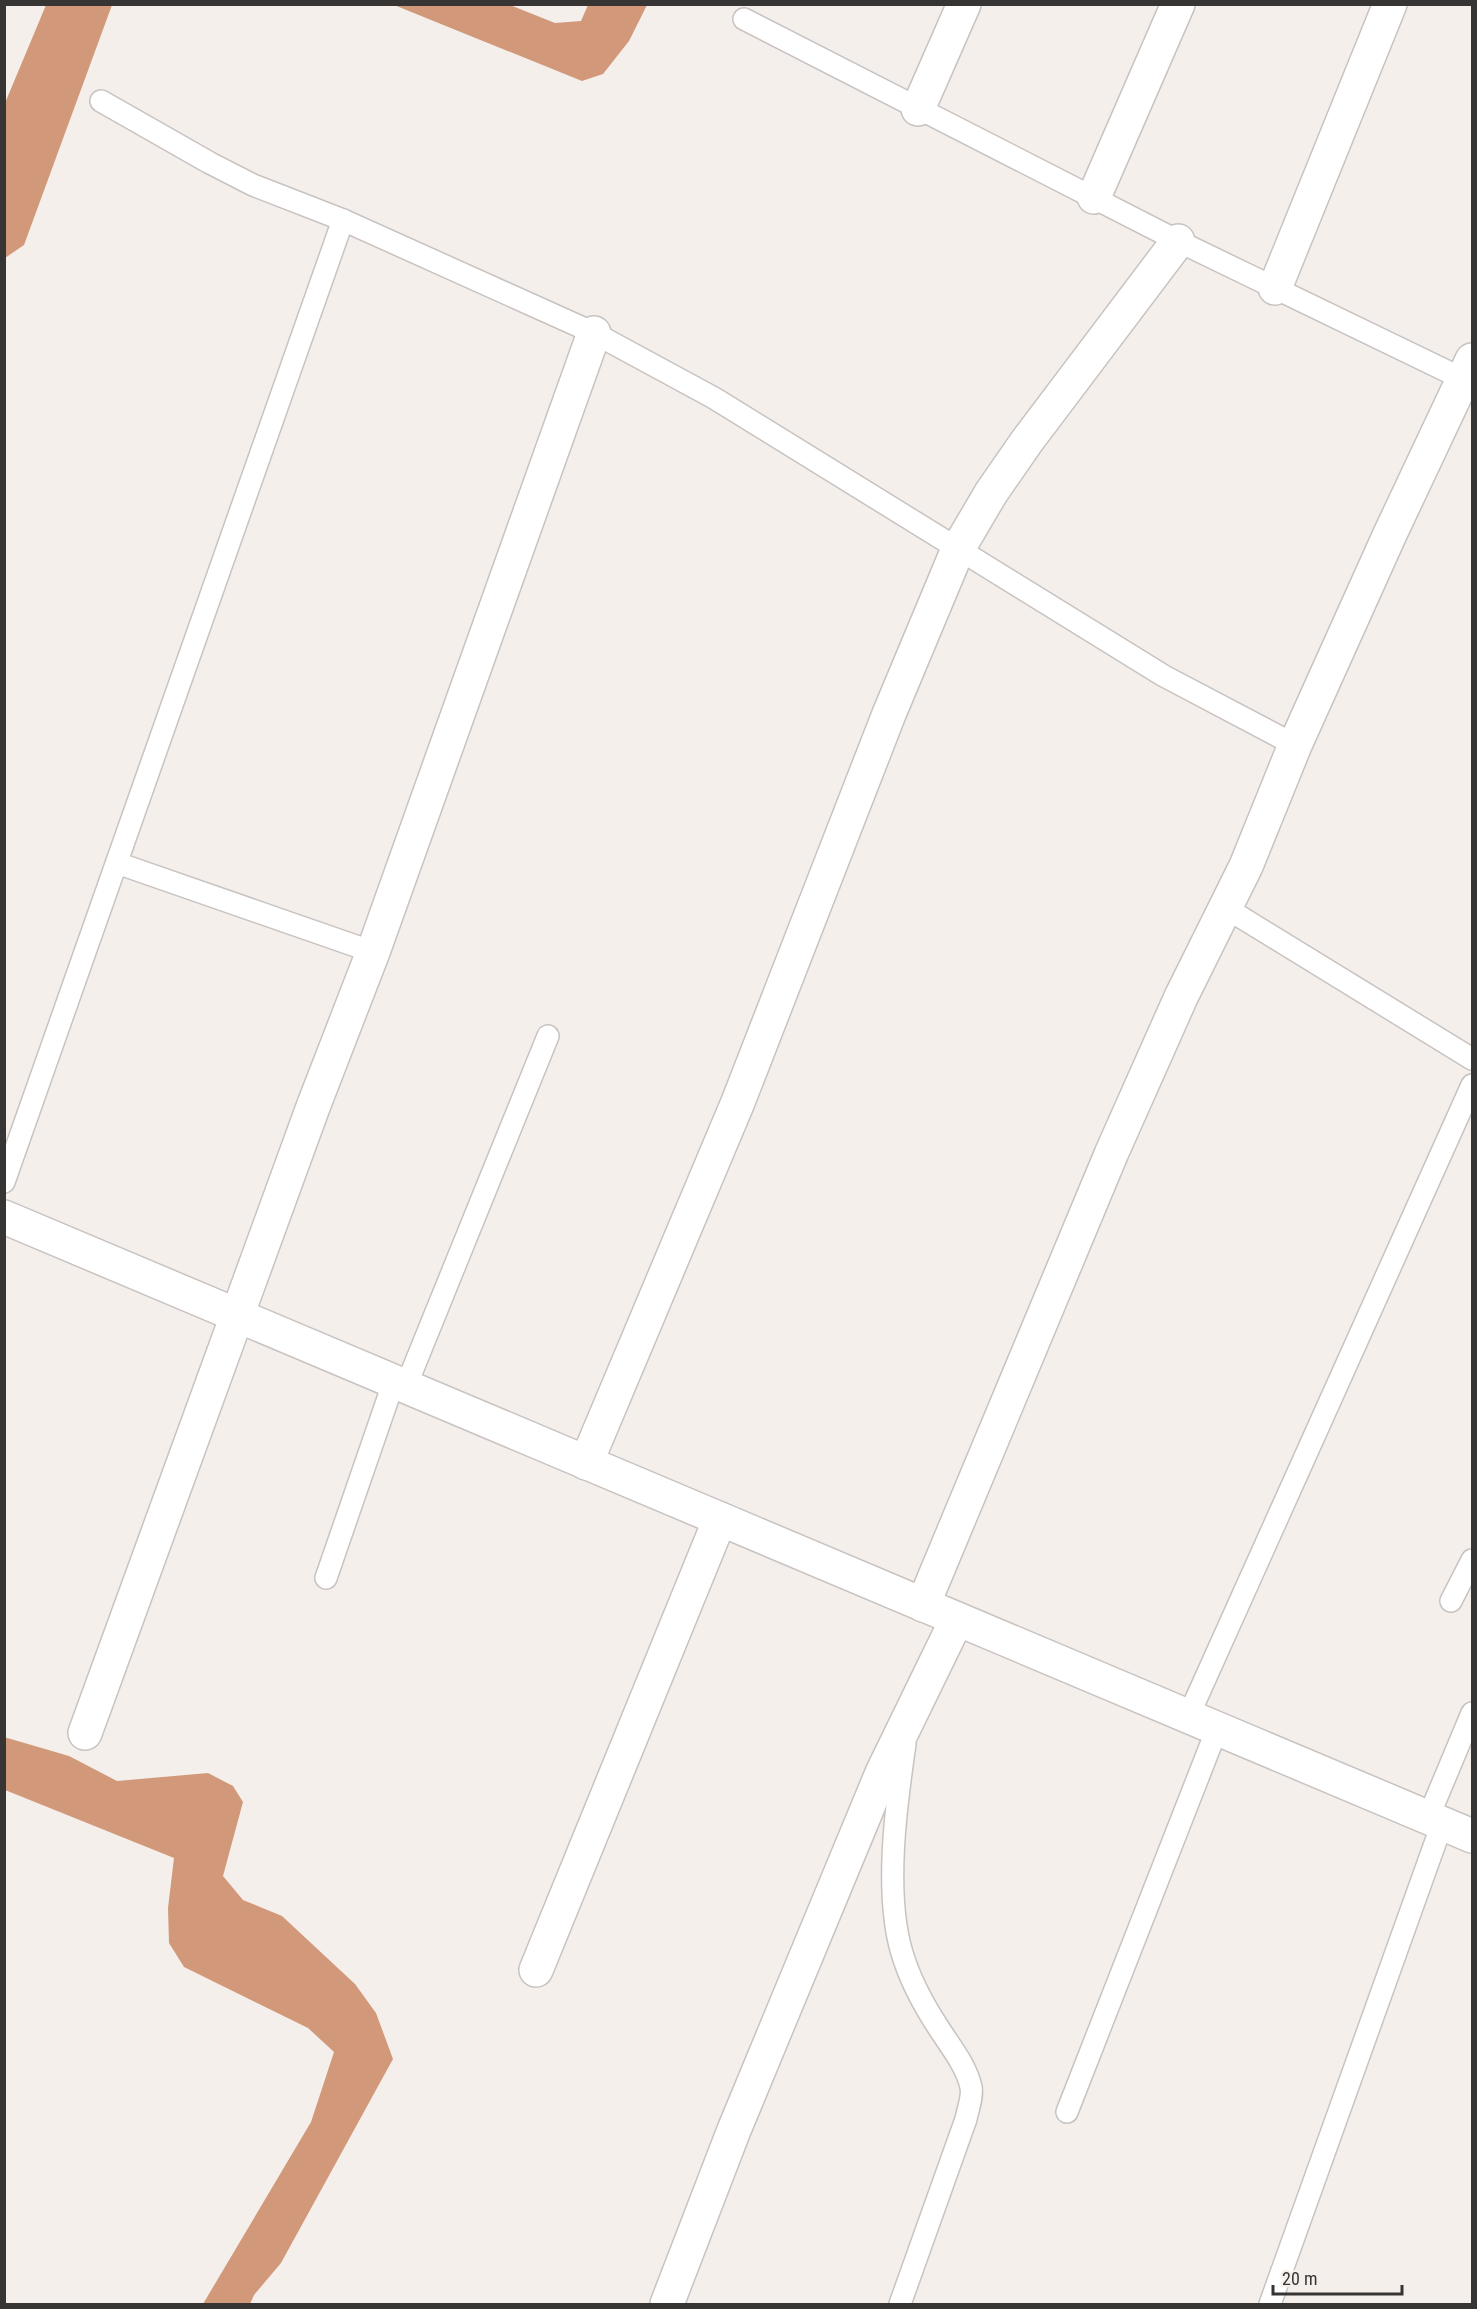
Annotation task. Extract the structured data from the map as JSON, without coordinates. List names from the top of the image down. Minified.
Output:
{"scale_bar":"20 m"}
